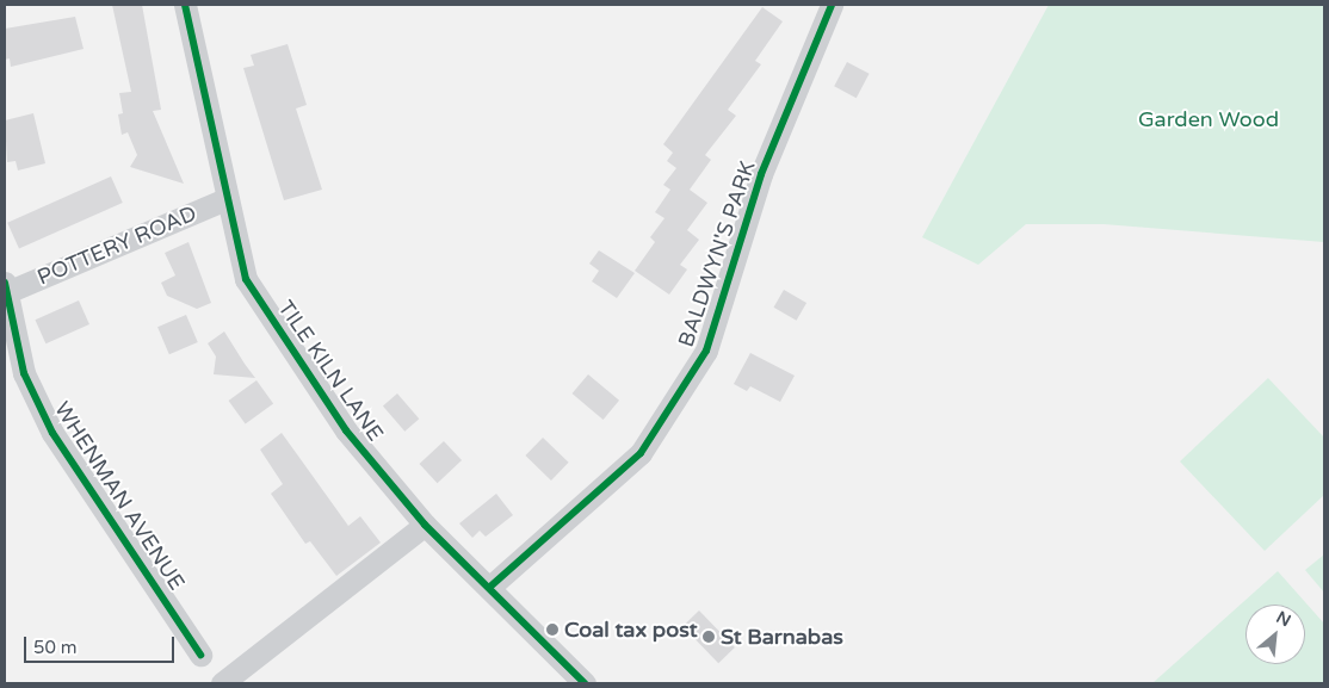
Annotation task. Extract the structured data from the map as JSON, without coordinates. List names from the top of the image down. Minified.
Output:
{"streets":{"street":["POTTERY ROAD","BALDWYN'S PARK","TILE KILN LANE","WHENMAN AVENUE"]},"crossings":[["POTTERY ROAD","TILE KILN LANE"],["POTTERY ROAD","WHENMAN AVENUE"],["BALDWYN'S PARK","TILE KILN LANE"]],"parks":["Garden Wood"],"places":["Coal tax post","St Barnabas"],"scale_bar":"50 m","north":"top right"}
